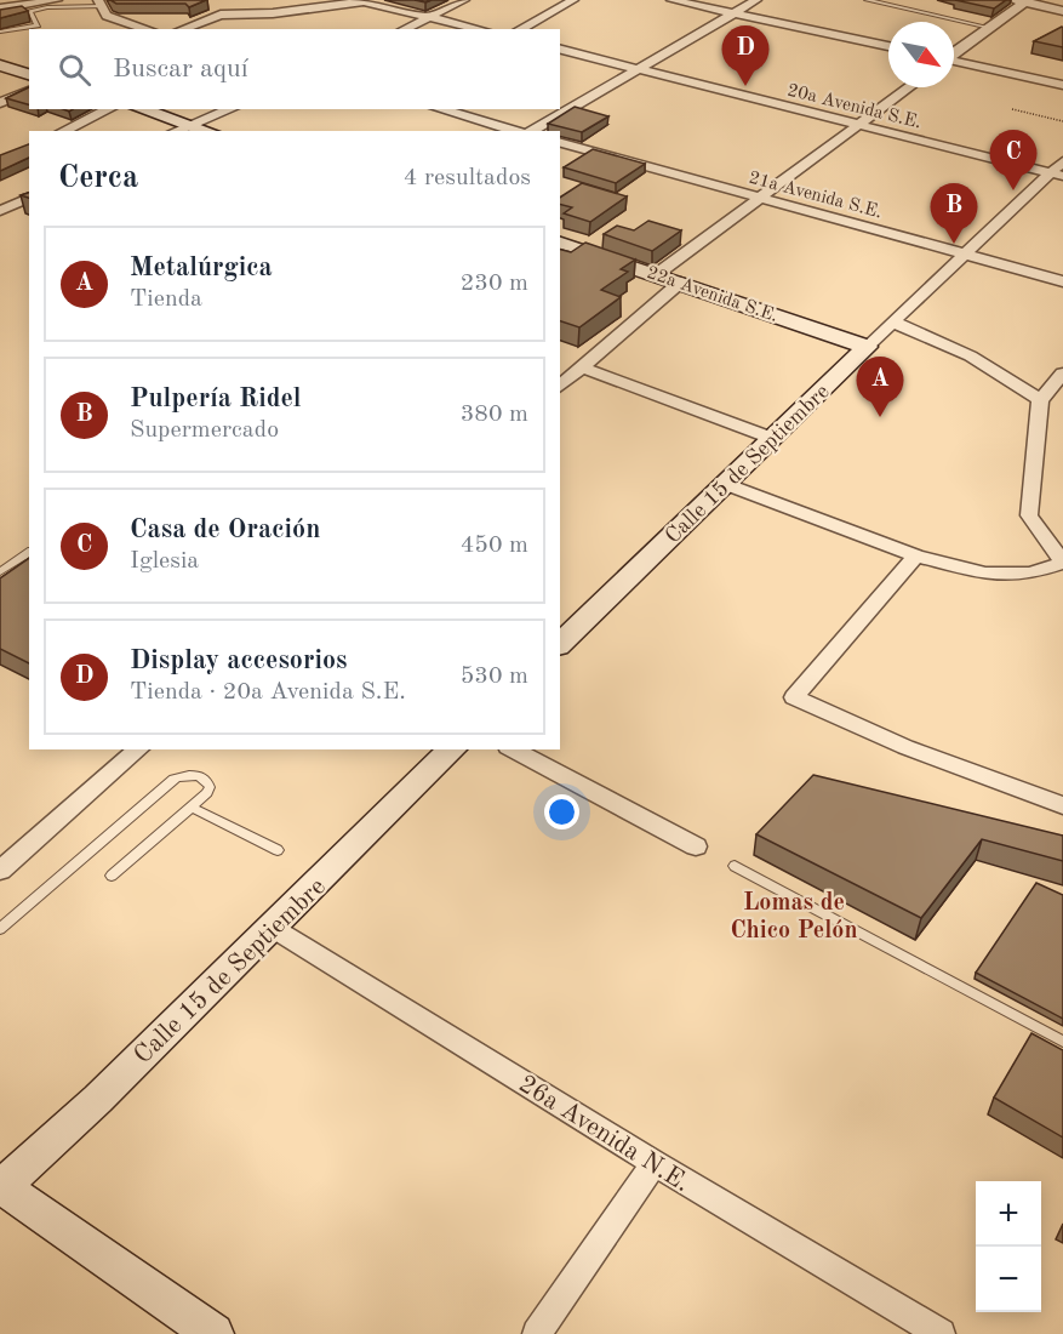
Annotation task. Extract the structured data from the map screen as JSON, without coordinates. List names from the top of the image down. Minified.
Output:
{"streets":{"street":["20a Avenida S.E.","21a Avenida S.E.","22a Avenida S.E.","Calle 15 de Septiembre","26a Avenida N.E."]},"crossings":[["20a Avenida S.E.","Calle 15 de Septiembre"],["21a Avenida S.E.","Calle 15 de Septiembre"],["22a Avenida S.E.","Calle 15 de Septiembre"],["Calle 15 de Septiembre","26a Avenida N.E."]],"districts":["Lomas de Chico Pelón"],"north":"bottom right","page":{"pins":["D","C","B","A"],"search":"Buscar aquí","heading":["Cerca","4 resultados"],"list":[{"mark":"A","name":"Metalúrgica","note":"Tienda","value":"230 m"},{"mark":"B","name":"Pulpería Ridel","note":"Supermercado","value":"380 m"},{"mark":"C","name":"Casa de Oración","note":"Iglesia","value":"450 m"},{"mark":"D","name":"Display accesorios","note":"Tienda · 20a Avenida S.E.","value":"530 m"}],"map_buttons":["+","−"]}}
